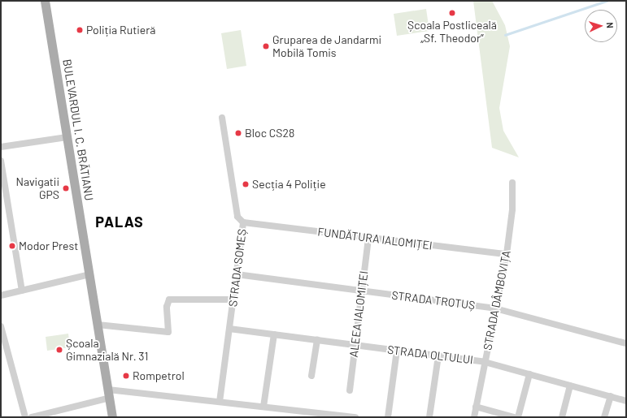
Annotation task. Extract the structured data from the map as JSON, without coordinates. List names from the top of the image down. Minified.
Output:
{"streets":{"main road":["BULEVARDUL I. C. BRĂTIANU"],"street":["FUNDĂTURA IALOMIȚEI","STRADA SOMEȘ","STRADA TROTUȘ","STRADA DÂMBOVIȚA","ALEEA IALOMIȚEI","STRADA OLTULUI"]},"crossings":[["FUNDĂTURA IALOMIȚEI","STRADA SOMEȘ"],["FUNDĂTURA IALOMIȚEI","STRADA DÂMBOVIȚA"],["FUNDĂTURA IALOMIȚEI","ALEEA IALOMIȚEI"],["STRADA SOMEȘ","STRADA TROTUȘ"],["STRADA SOMEȘ","STRADA OLTULUI"],["STRADA TROTUȘ","STRADA DÂMBOVIȚA"],["STRADA TROTUȘ","ALEEA IALOMIȚEI"],["STRADA DÂMBOVIȚA","STRADA OLTULUI"],["ALEEA IALOMIȚEI","STRADA OLTULUI"]],"districts":["PALAS"],"places":["Școala Postliceală „Sf. Theodor”","Poliția Rutieră","Gruparea de Jandarmi Mobilă Tomis","Bloc CS28","Secția 4 Poliție","Navigatii GPS","Modor Prest","Școala Gimnazială Nr. 31","Rompetrol"],"north":"right"}
